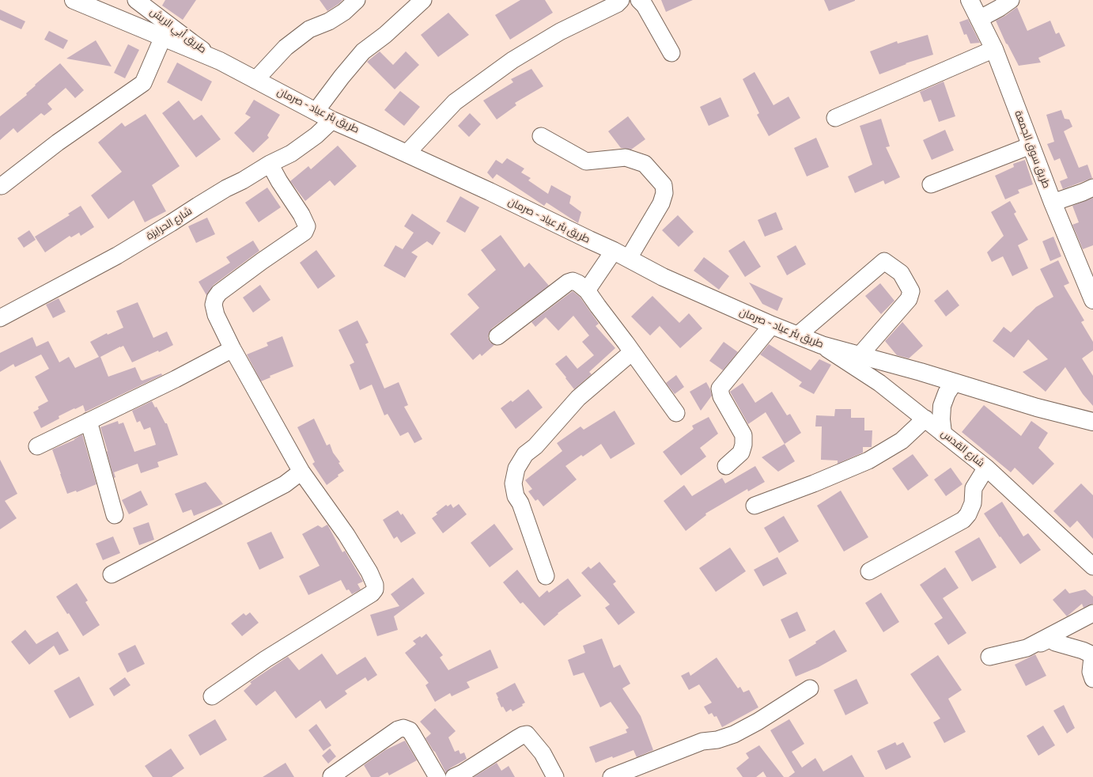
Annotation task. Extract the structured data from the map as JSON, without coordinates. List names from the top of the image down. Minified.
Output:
{"streets":{"main road":["طريق بئر عياد - صرمان","طريق سوق الجمعة"],"street":["طريق أبي الريش","شارع الحرايزة","شارع القدس"]},"crossings":[["طريق أبي الريش","طريق بئر عياد - صرمان"],["طريق بئر عياد - صرمان","شارع الحرايزة"],["طريق بئر عياد - صرمان","شارع القدس"]]}
